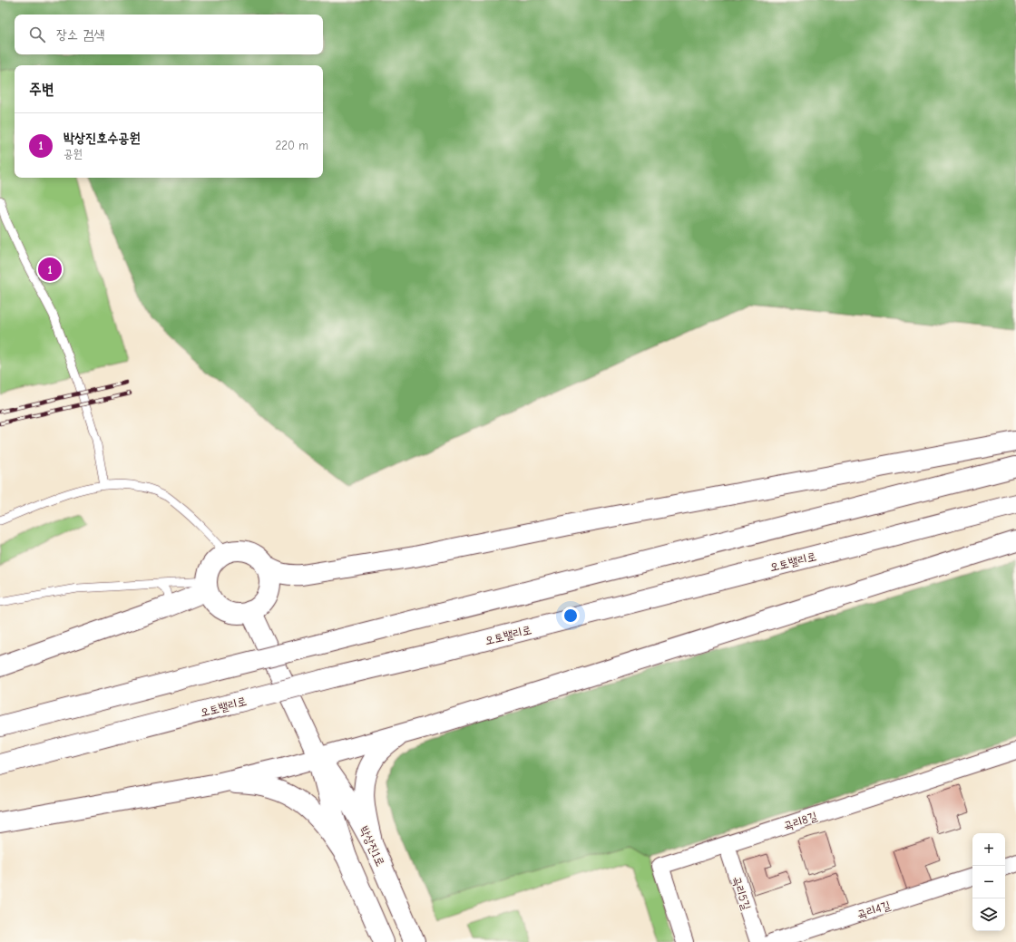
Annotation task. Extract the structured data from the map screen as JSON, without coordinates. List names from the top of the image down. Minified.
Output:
{"streets":{"main road":["오토밸리로","박상진1로"],"street":["곡리8길","곡리5길","곡리4길"]},"crossings":[["곡리8길","곡리5길"]],"page":{"search":"장소 검색","heading":"주변","list":[{"mark":"1","name":"박상진호수공원","note":"공원","value":"220 m"}],"pins":"1","map_buttons":["+","−"]}}
